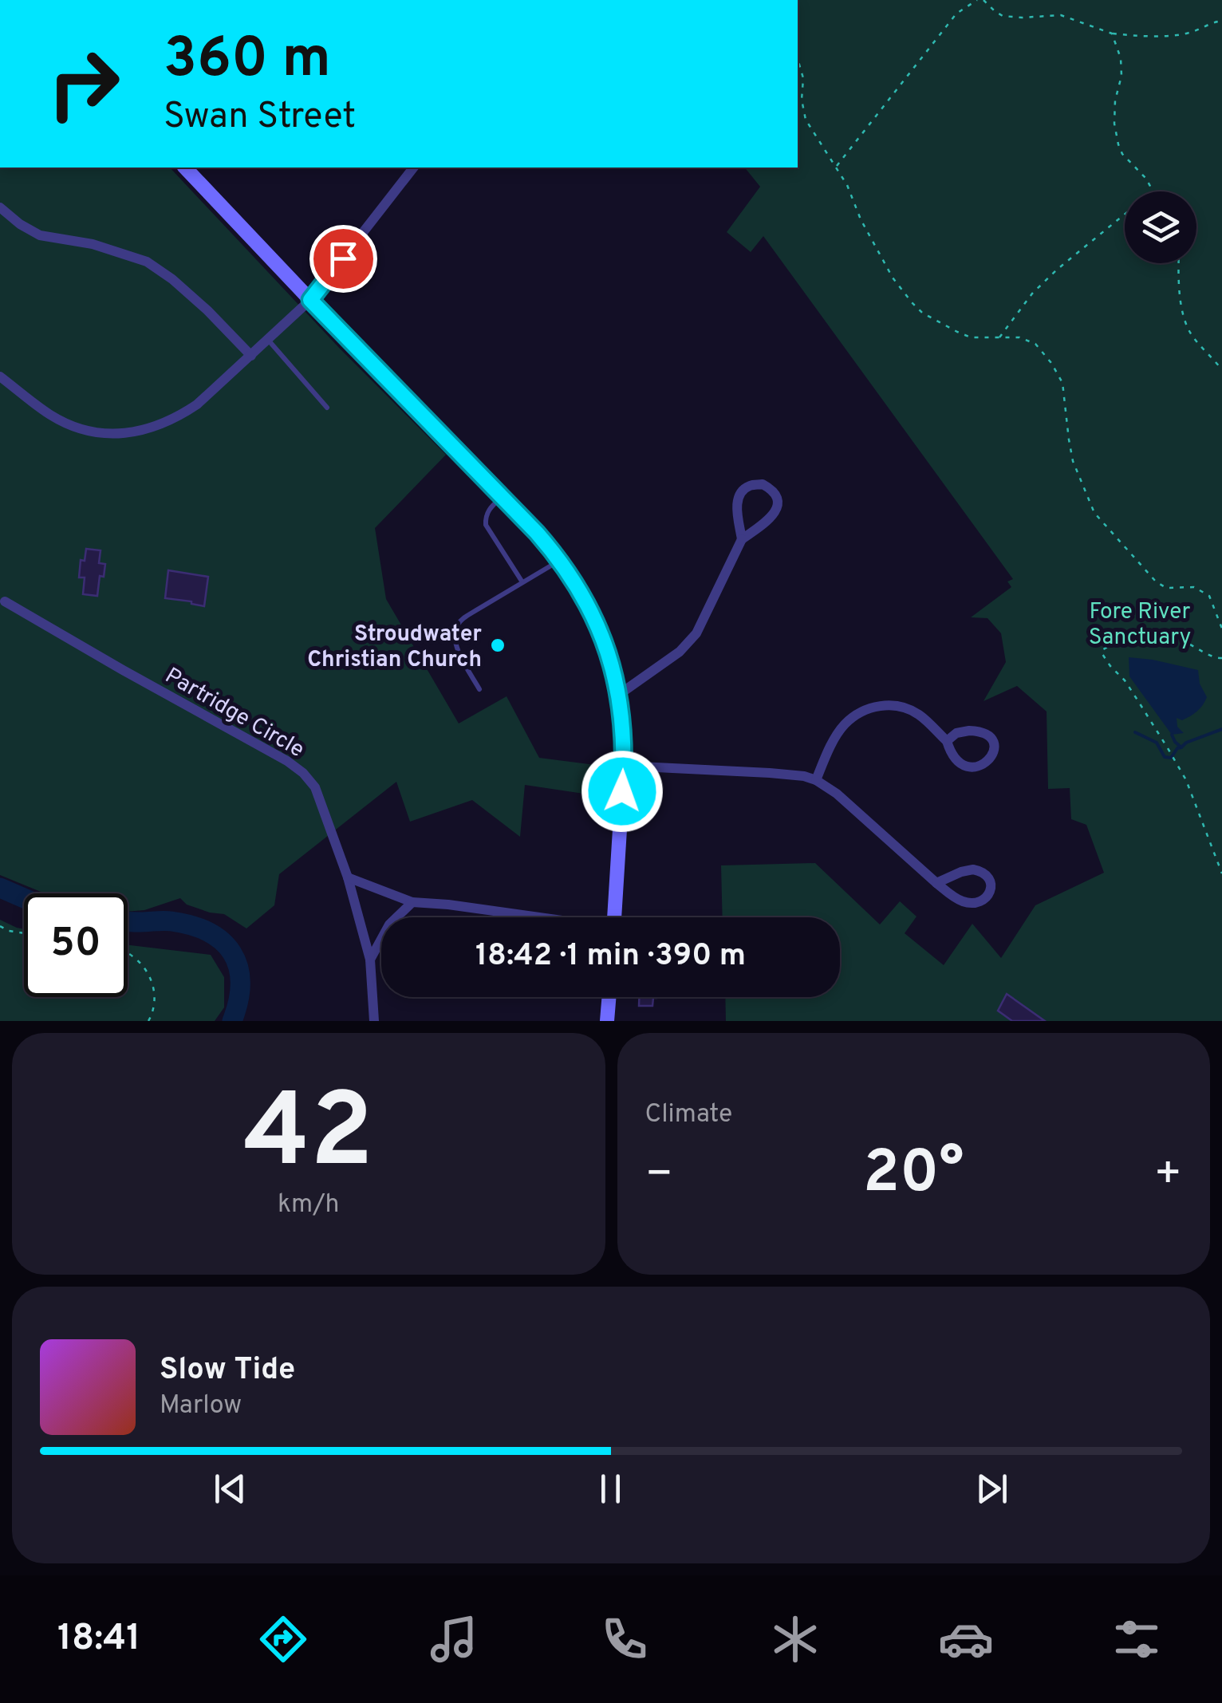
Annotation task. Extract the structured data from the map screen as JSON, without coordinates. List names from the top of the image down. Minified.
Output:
{"streets":{"street":["Partridge Circle"]},"parks":["Fore River Sanctuary"],"places":["Stroudwater Christian Church"],"page":{"turn":["360 m","Swan Street"],"limit":"50","trip":"18:42 · 1 min · 390 m","tile":[["42","km/h"],"Climate"],"heat":["−","20°","+"],"song":["Slow Tide","Marlow"],"tabs":"18:41"}}
